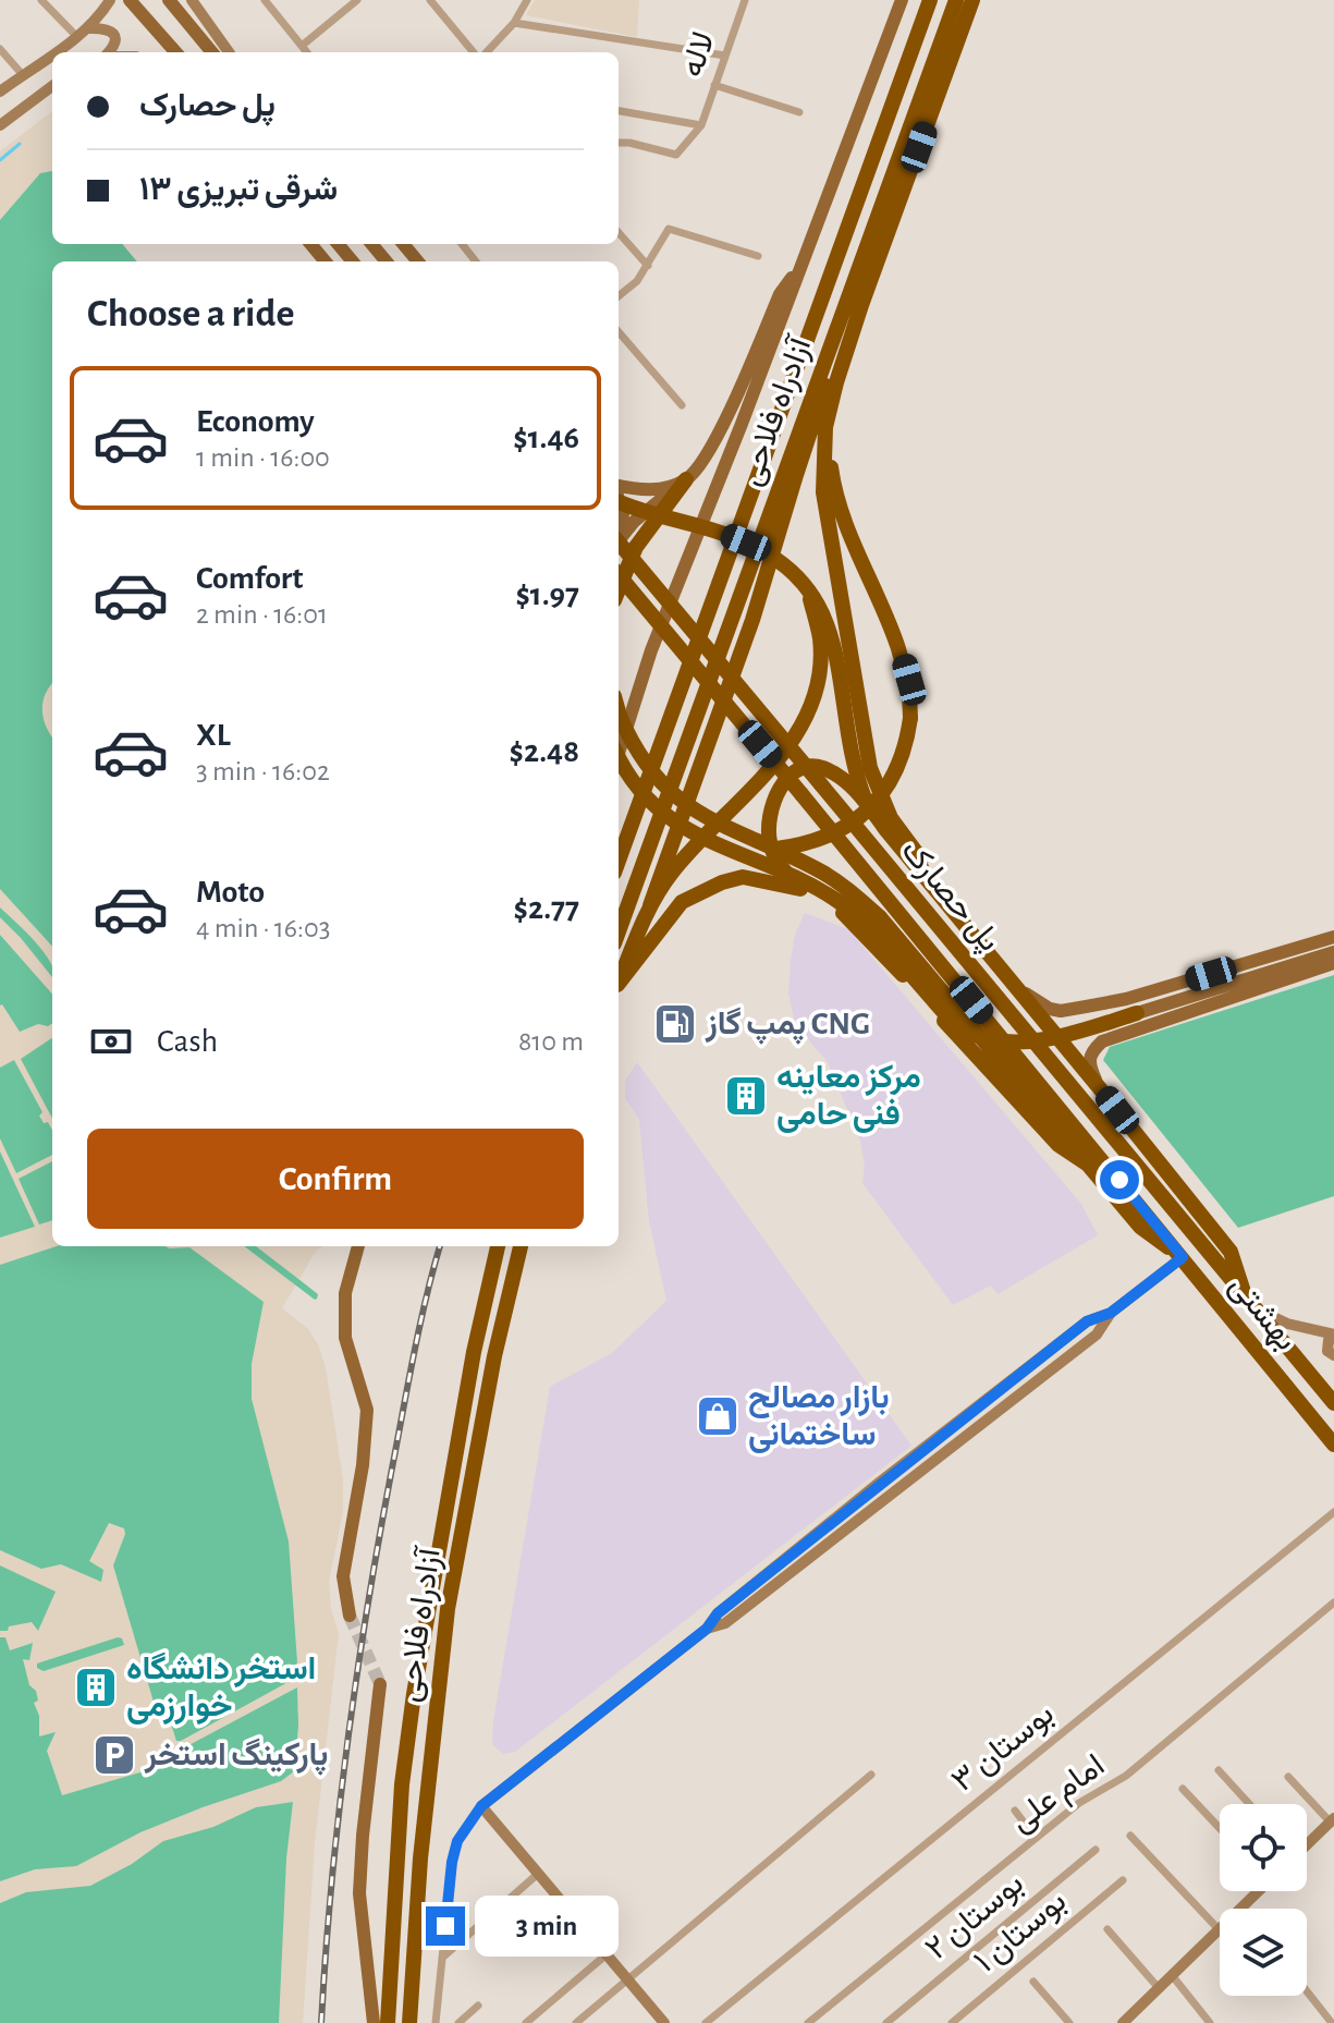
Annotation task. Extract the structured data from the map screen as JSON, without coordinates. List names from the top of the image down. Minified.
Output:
{"streets":{"highway":["آزادراه فلاحی","پل حصارک","بهشتی"],"street":["لاله","بوستان ۳","امام علی","بوستان ۲","بوستان ۱"]},"crossings":[["پل حصارک","بهشتی"]],"places":{"fuel station":["پمپ گاز CNG"],"building":["مرکز معاینه فنی حامی","استخر دانشگاه خوارزمی"],"shop":["بازار مصالح ساختمانی"],"parking":["پارکینگ استخر"]},"page":{"banner":["پل حصارک","۱۳ شرقی تبریزی"],"heading":"Choose a ride","list":[{"name":"Economy","note":"1 min · 16:00","value":"$1.46"},{"name":"Comfort","note":"2 min · 16:01","value":"$1.97"},{"name":"XL","note":"3 min · 16:02","value":"$2.48"},{"name":"Moto","note":"4 min · 16:03","value":"$2.77"}],"pay":["Cash","810 m"],"buttons":"Confirm","bubble":"3 min"}}
